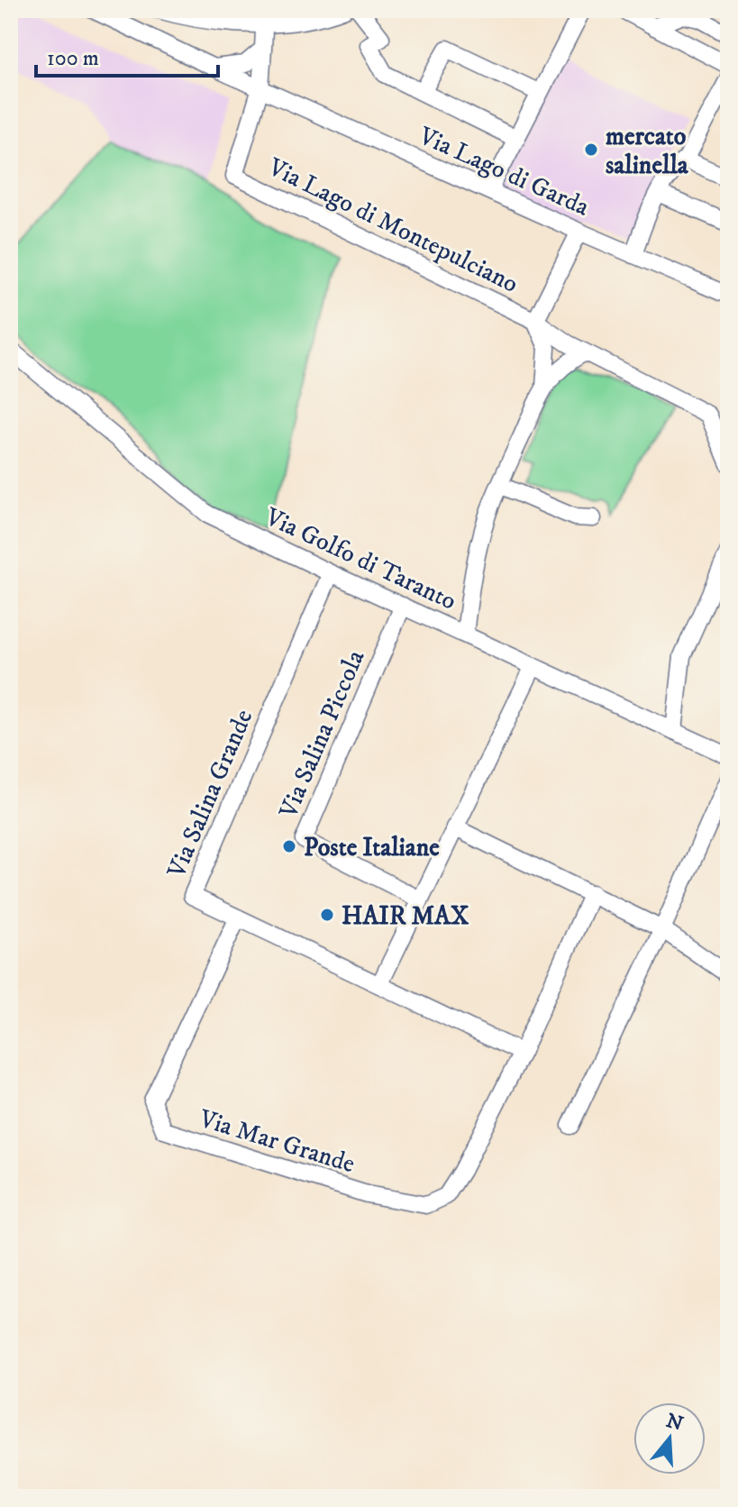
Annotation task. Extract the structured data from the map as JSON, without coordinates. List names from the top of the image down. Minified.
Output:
{"streets":{"street":["Via Lago di Garda","Via Lago di Montepulciano","Via Golfo di Taranto","Via Salina Piccola","Via Salina Grande","Via Mar Grande"]},"crossings":[["Via Lago di Garda","Via Lago di Montepulciano"],["Via Golfo di Taranto","Via Salina Piccola"],["Via Golfo di Taranto","Via Salina Grande"],["Via Salina Grande","Via Mar Grande"]],"places":["mercato salinella","Poste Italiane","HAIR MAX"],"scale_bar":"100 m","north":"top"}
